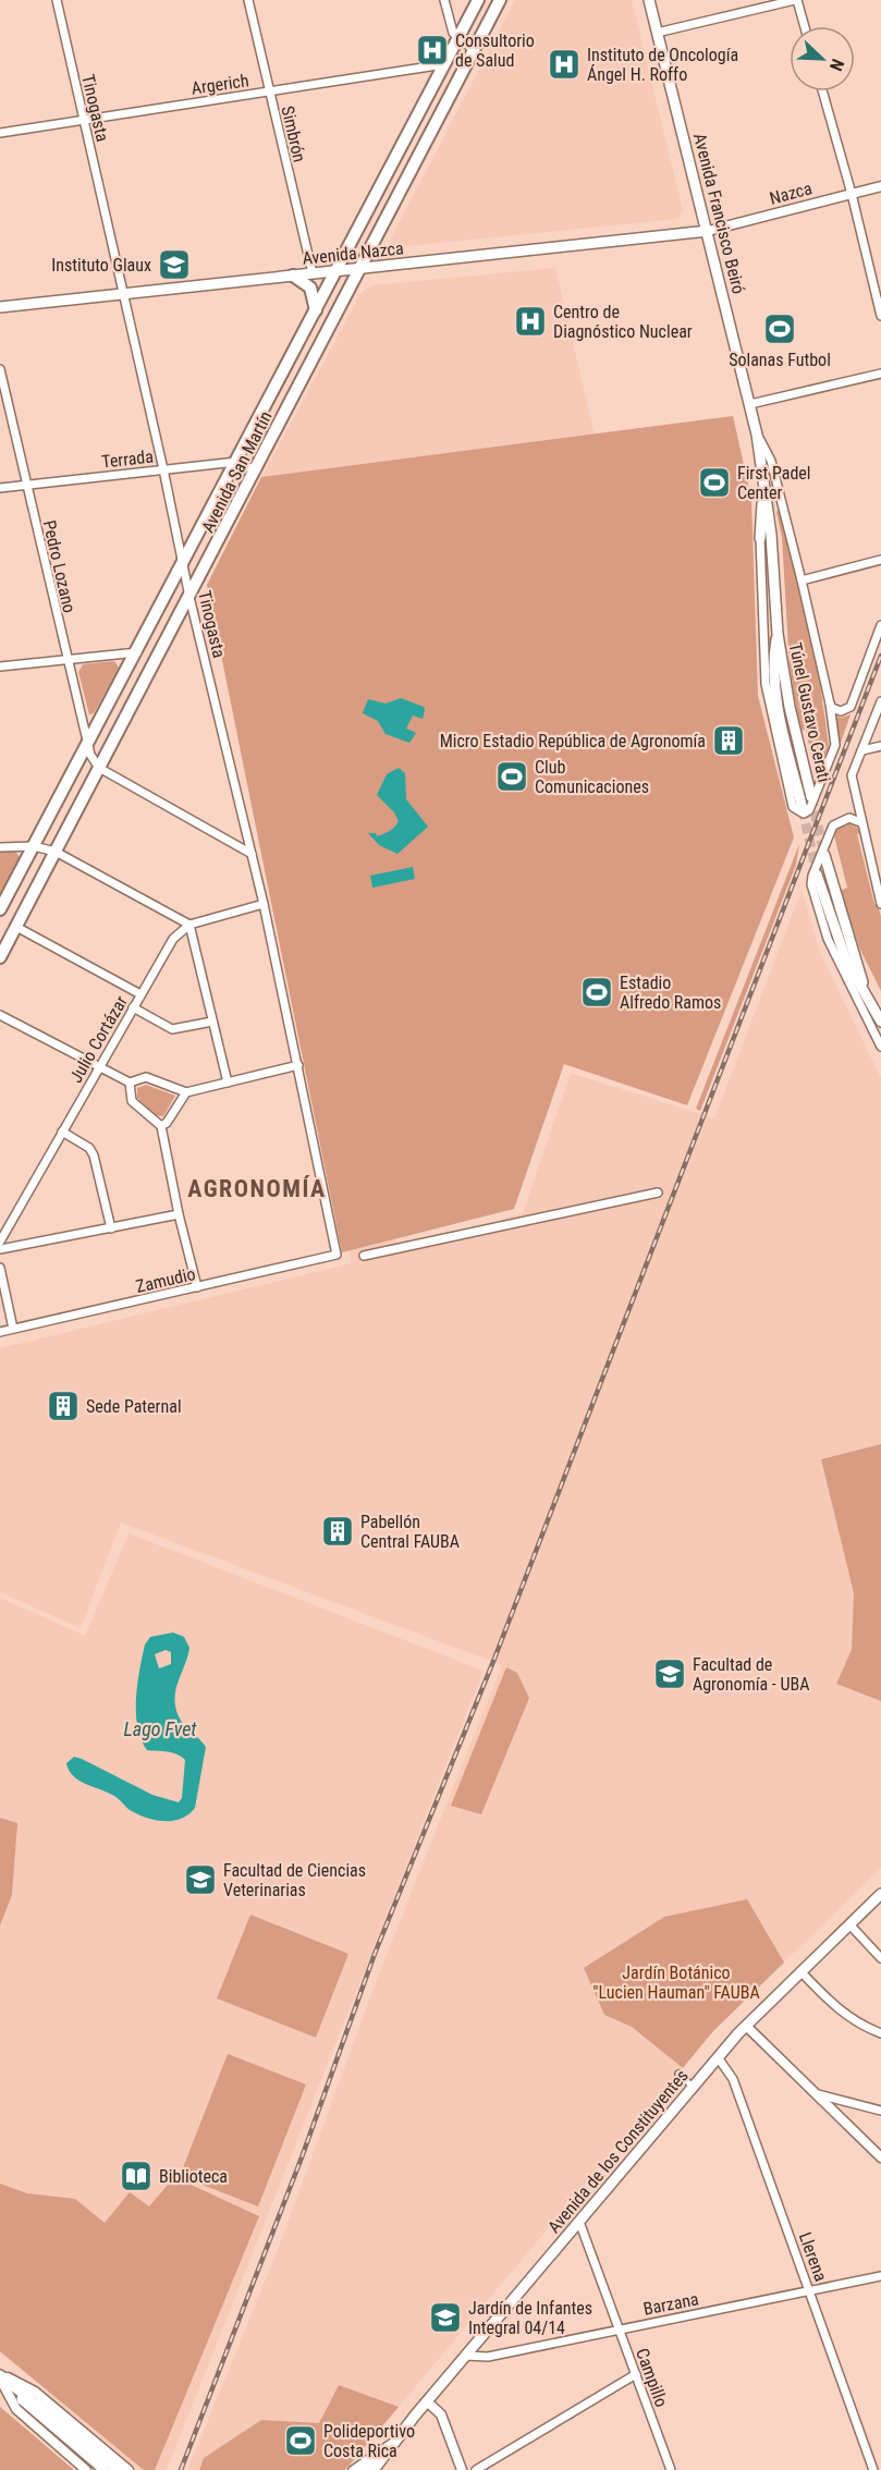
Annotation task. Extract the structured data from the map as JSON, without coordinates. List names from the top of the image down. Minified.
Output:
{"streets":{"main road":["Avenida Francisco Beiró","Avenida Nazca","Avenida San Martín","Túnel Gustavo Cerati","Avenida de los Constituyentes"],"street":["Argerich","Tinogasta","Simbrón","Nazca","Terrada","Pedro Lozano","Julio Cortázar","Zamudio","Llerena","Barzana","Campillo"]},"crossings":[["Argerich","Tinogasta"],["Argerich","Simbrón"],["Argerich","Avenida San Martín"],["Tinogasta","Avenida Nazca"],["Tinogasta","Terrada"],["Tinogasta","Avenida San Martín"],["Tinogasta","Zamudio"],["Simbrón","Avenida Nazca"],["Nazca","Avenida Francisco Beiró"],["Nazca","Avenida Nazca"],["Avenida Francisco Beiró","Avenida Nazca"],["Avenida Francisco Beiró","Túnel Gustavo Cerati"],["Avenida Nazca","Avenida San Martín"],["Terrada","Avenida San Martín"],["Terrada","Pedro Lozano"],["Avenida San Martín","Pedro Lozano"],["Avenida de los Constituyentes","Llerena"],["Avenida de los Constituyentes","Barzana"],["Avenida de los Constituyentes","Campillo"],["Llerena","Barzana"],["Barzana","Campillo"]],"districts":["AGRONOMÍA"],"water":["Lago Fvet"],"parks":["Jardín Botánico \"Lucien Hauman\" FAUBA"],"places":{"hospital":["Consultorio de Salud","Instituto de Oncología Ángel H. Roffo","Centro de Diagnóstico Nuclear"],"school or university":["Instituto Glaux","Facultad de Agronomía - UBA","Facultad de Ciencias Veterinarias","Jardín de Infantes Integral 04/14"],"sports":["Solanas Futbol","First Padel Center","Club Comunicaciones","Estadio Alfredo Ramos","Polideportivo Costa Rica"],"building":["Micro Estadio República de Agronomía","Sede Paternal","Pabellón Central FAUBA"],"library":["Biblioteca"]},"north":"bottom right"}
